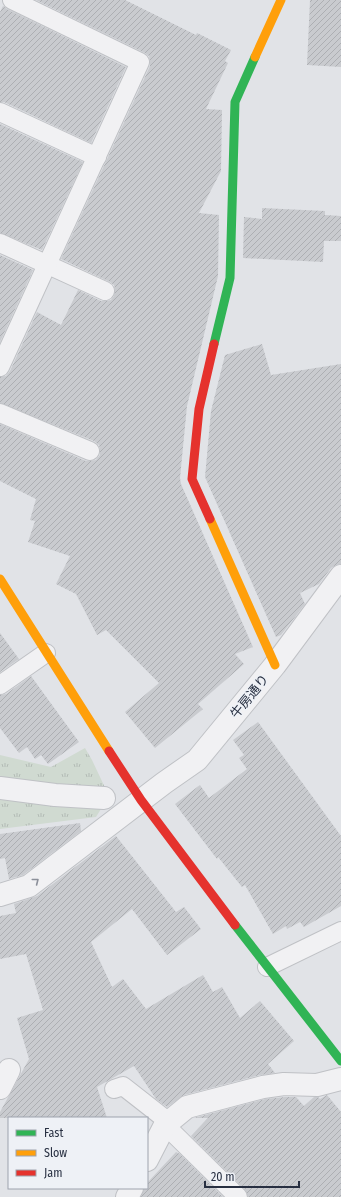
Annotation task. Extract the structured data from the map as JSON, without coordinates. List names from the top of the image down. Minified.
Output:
{"streets":{"street":["牛房通り"]},"one_way":["牛房通り"],"legend":["Fast","Slow","Jam"],"scale_bar":"20 m"}
